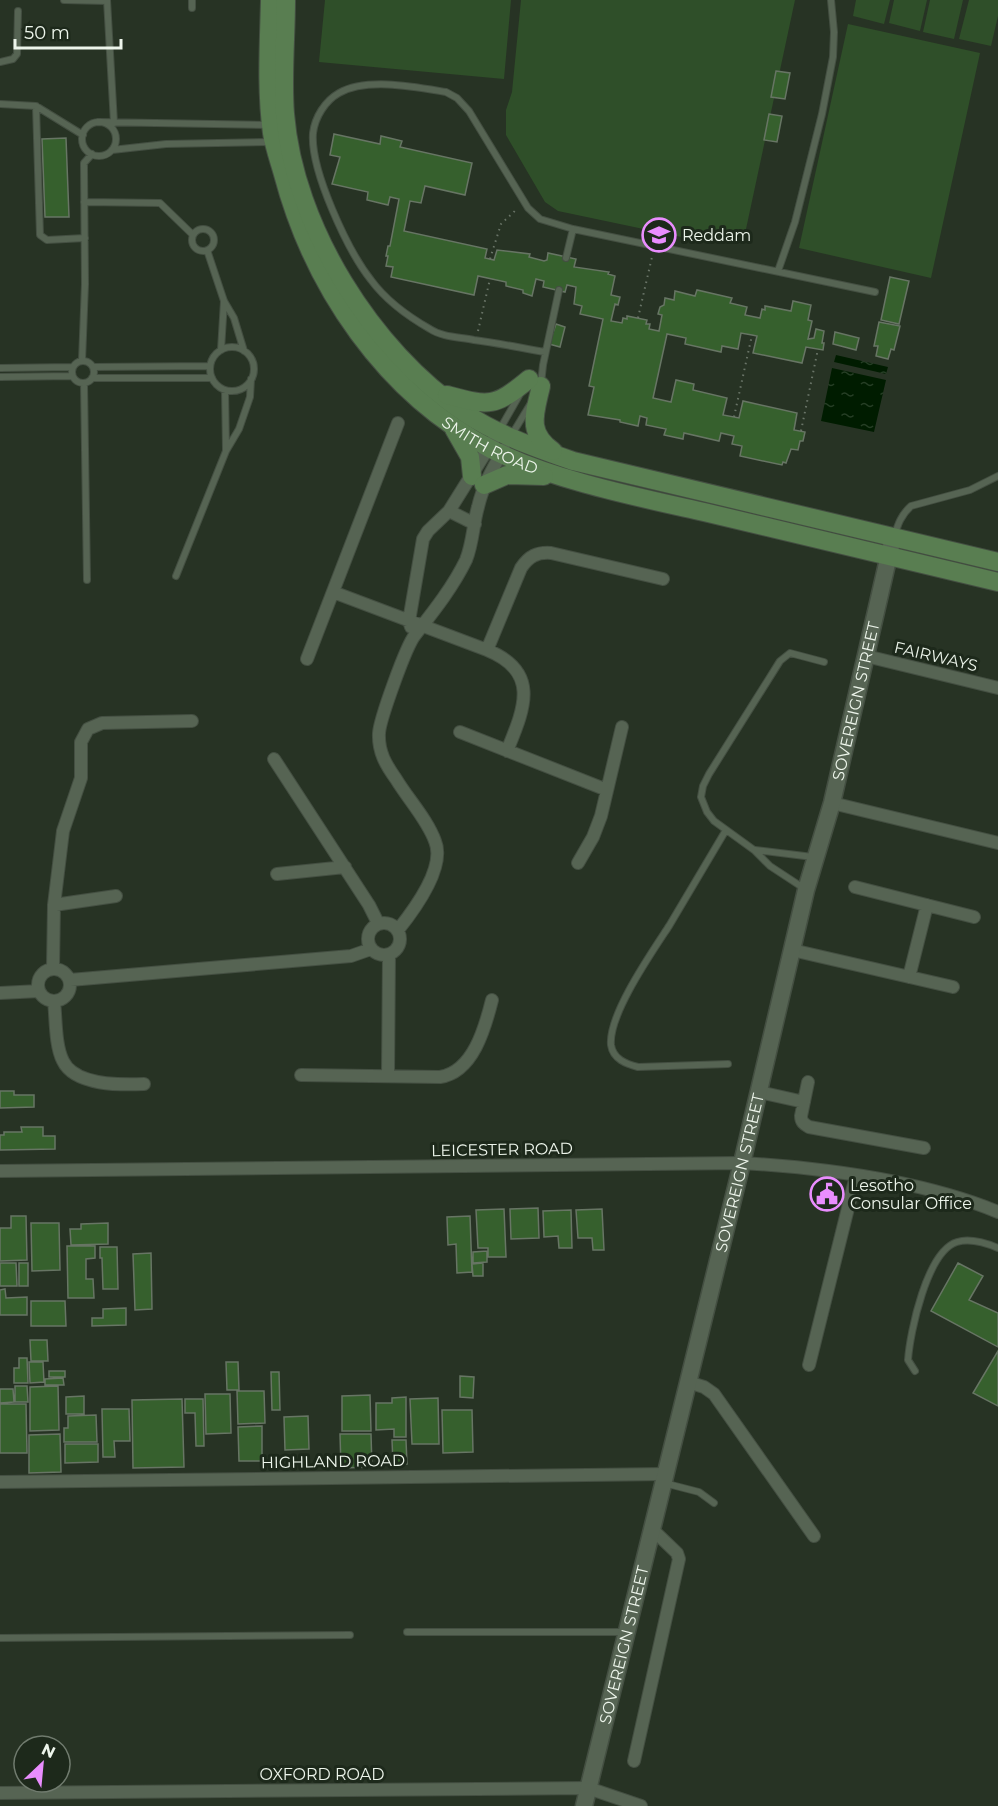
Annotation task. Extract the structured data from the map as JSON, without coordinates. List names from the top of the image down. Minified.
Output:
{"streets":{"main road":["SMITH ROAD"],"street":["FAIRWAYS","SOVEREIGN STREET","LEICESTER ROAD","HIGHLAND ROAD","OXFORD ROAD"]},"crossings":[["SMITH ROAD","SOVEREIGN STREET"],["FAIRWAYS","SOVEREIGN STREET"],["SOVEREIGN STREET","LEICESTER ROAD"],["SOVEREIGN STREET","HIGHLAND ROAD"],["SOVEREIGN STREET","OXFORD ROAD"]],"places":{"school or university":["Reddam"],"public building":["Lesotho Consular Office"]},"scale_bar":"50 m","north":"top right"}
